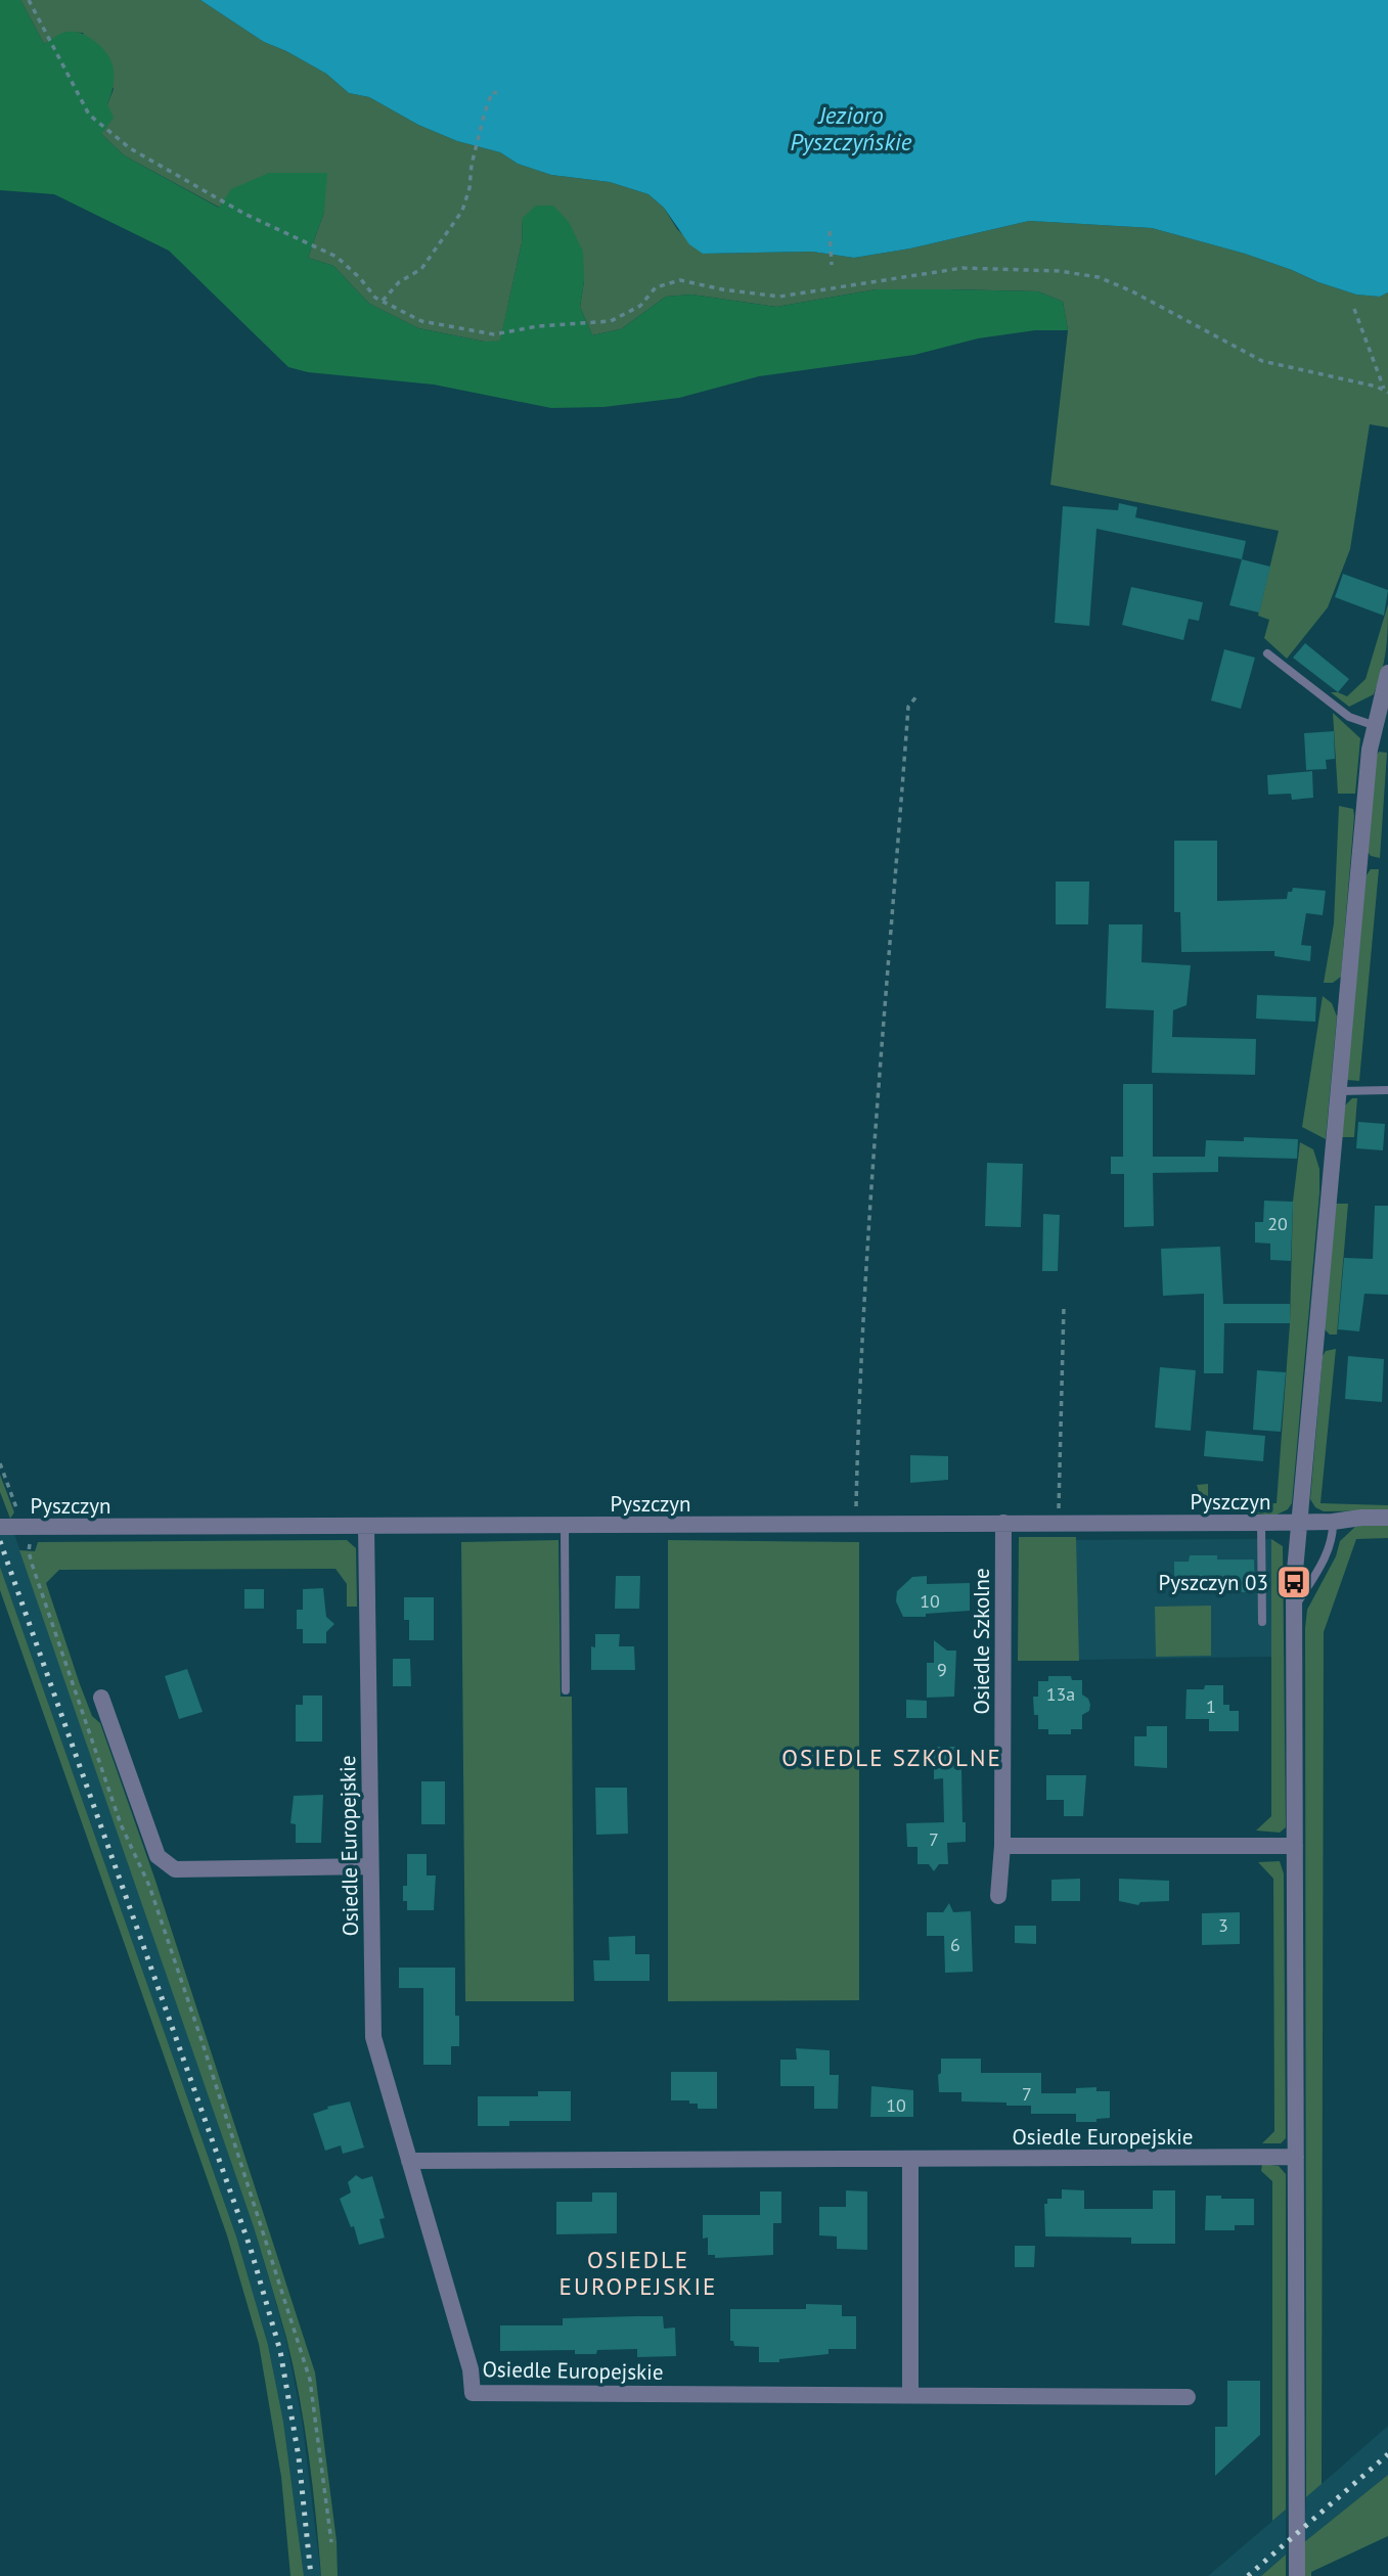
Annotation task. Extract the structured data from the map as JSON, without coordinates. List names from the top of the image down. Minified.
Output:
{"streets":{"street":["Pyszczyn","Osiedle Szkolne","Osiedle Europejskie"]},"crossings":[["Pyszczyn","Osiedle Szkolne"],["Pyszczyn","Osiedle Europejskie"]],"districts":["OSIEDLE SZKOLNE","OSIEDLE EUROPEJSKIE"],"water":["Jezioro Pyszczyńskie"],"places":{"bus stop":["Pyszczyn 03"]},"house_numbers":["20","10","9","13a","1","7","3","6","7","10"]}
